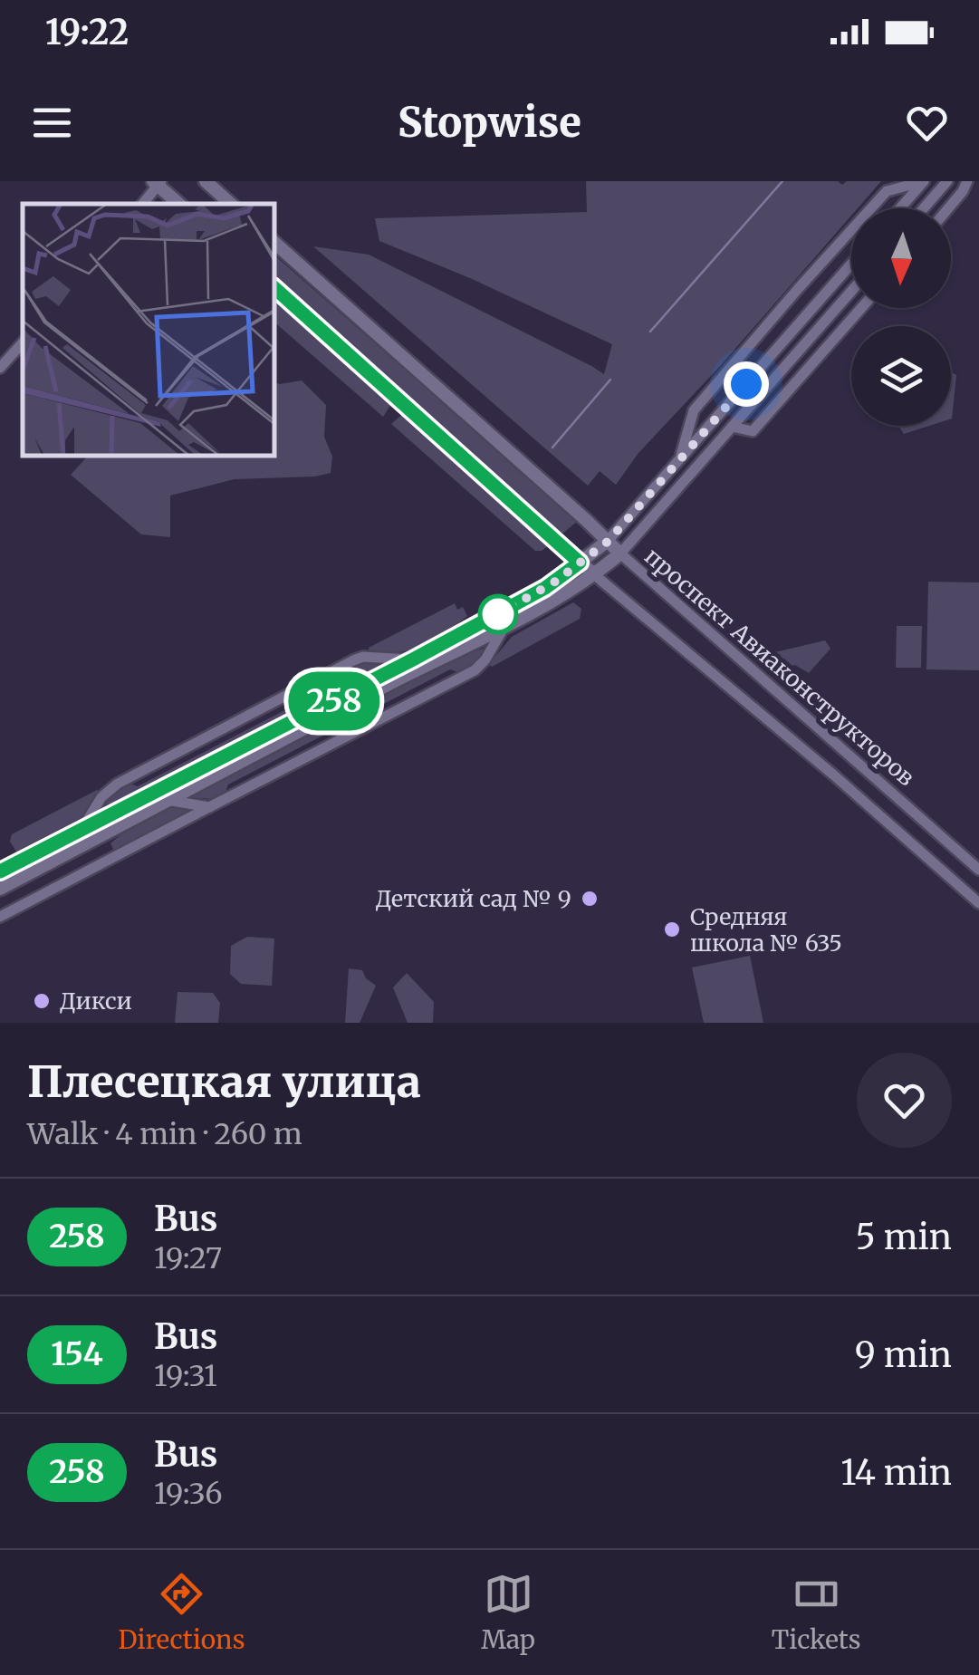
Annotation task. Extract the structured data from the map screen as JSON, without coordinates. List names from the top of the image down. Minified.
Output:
{"streets":{"street":["проспект Авиаконструкторов"]},"places":["Детский сад № 9","Средняя школа № 635","Дикси"],"lines":["bus line 258"],"north":"bottom","page":{"status":"19:22","header":"Stopwise","on_map":"258","heading":["Плесецкая улица","Walk · 4 min · 260 m"],"list":[{"mark":"258","name":"Bus","note":"19:27","value":"5 min"},{"mark":"154","name":"Bus","note":"19:31","value":"9 min"},{"mark":"258","name":"Bus","note":"19:36","value":"14 min"}],"tabs":["Directions","Map","Tickets"]}}
